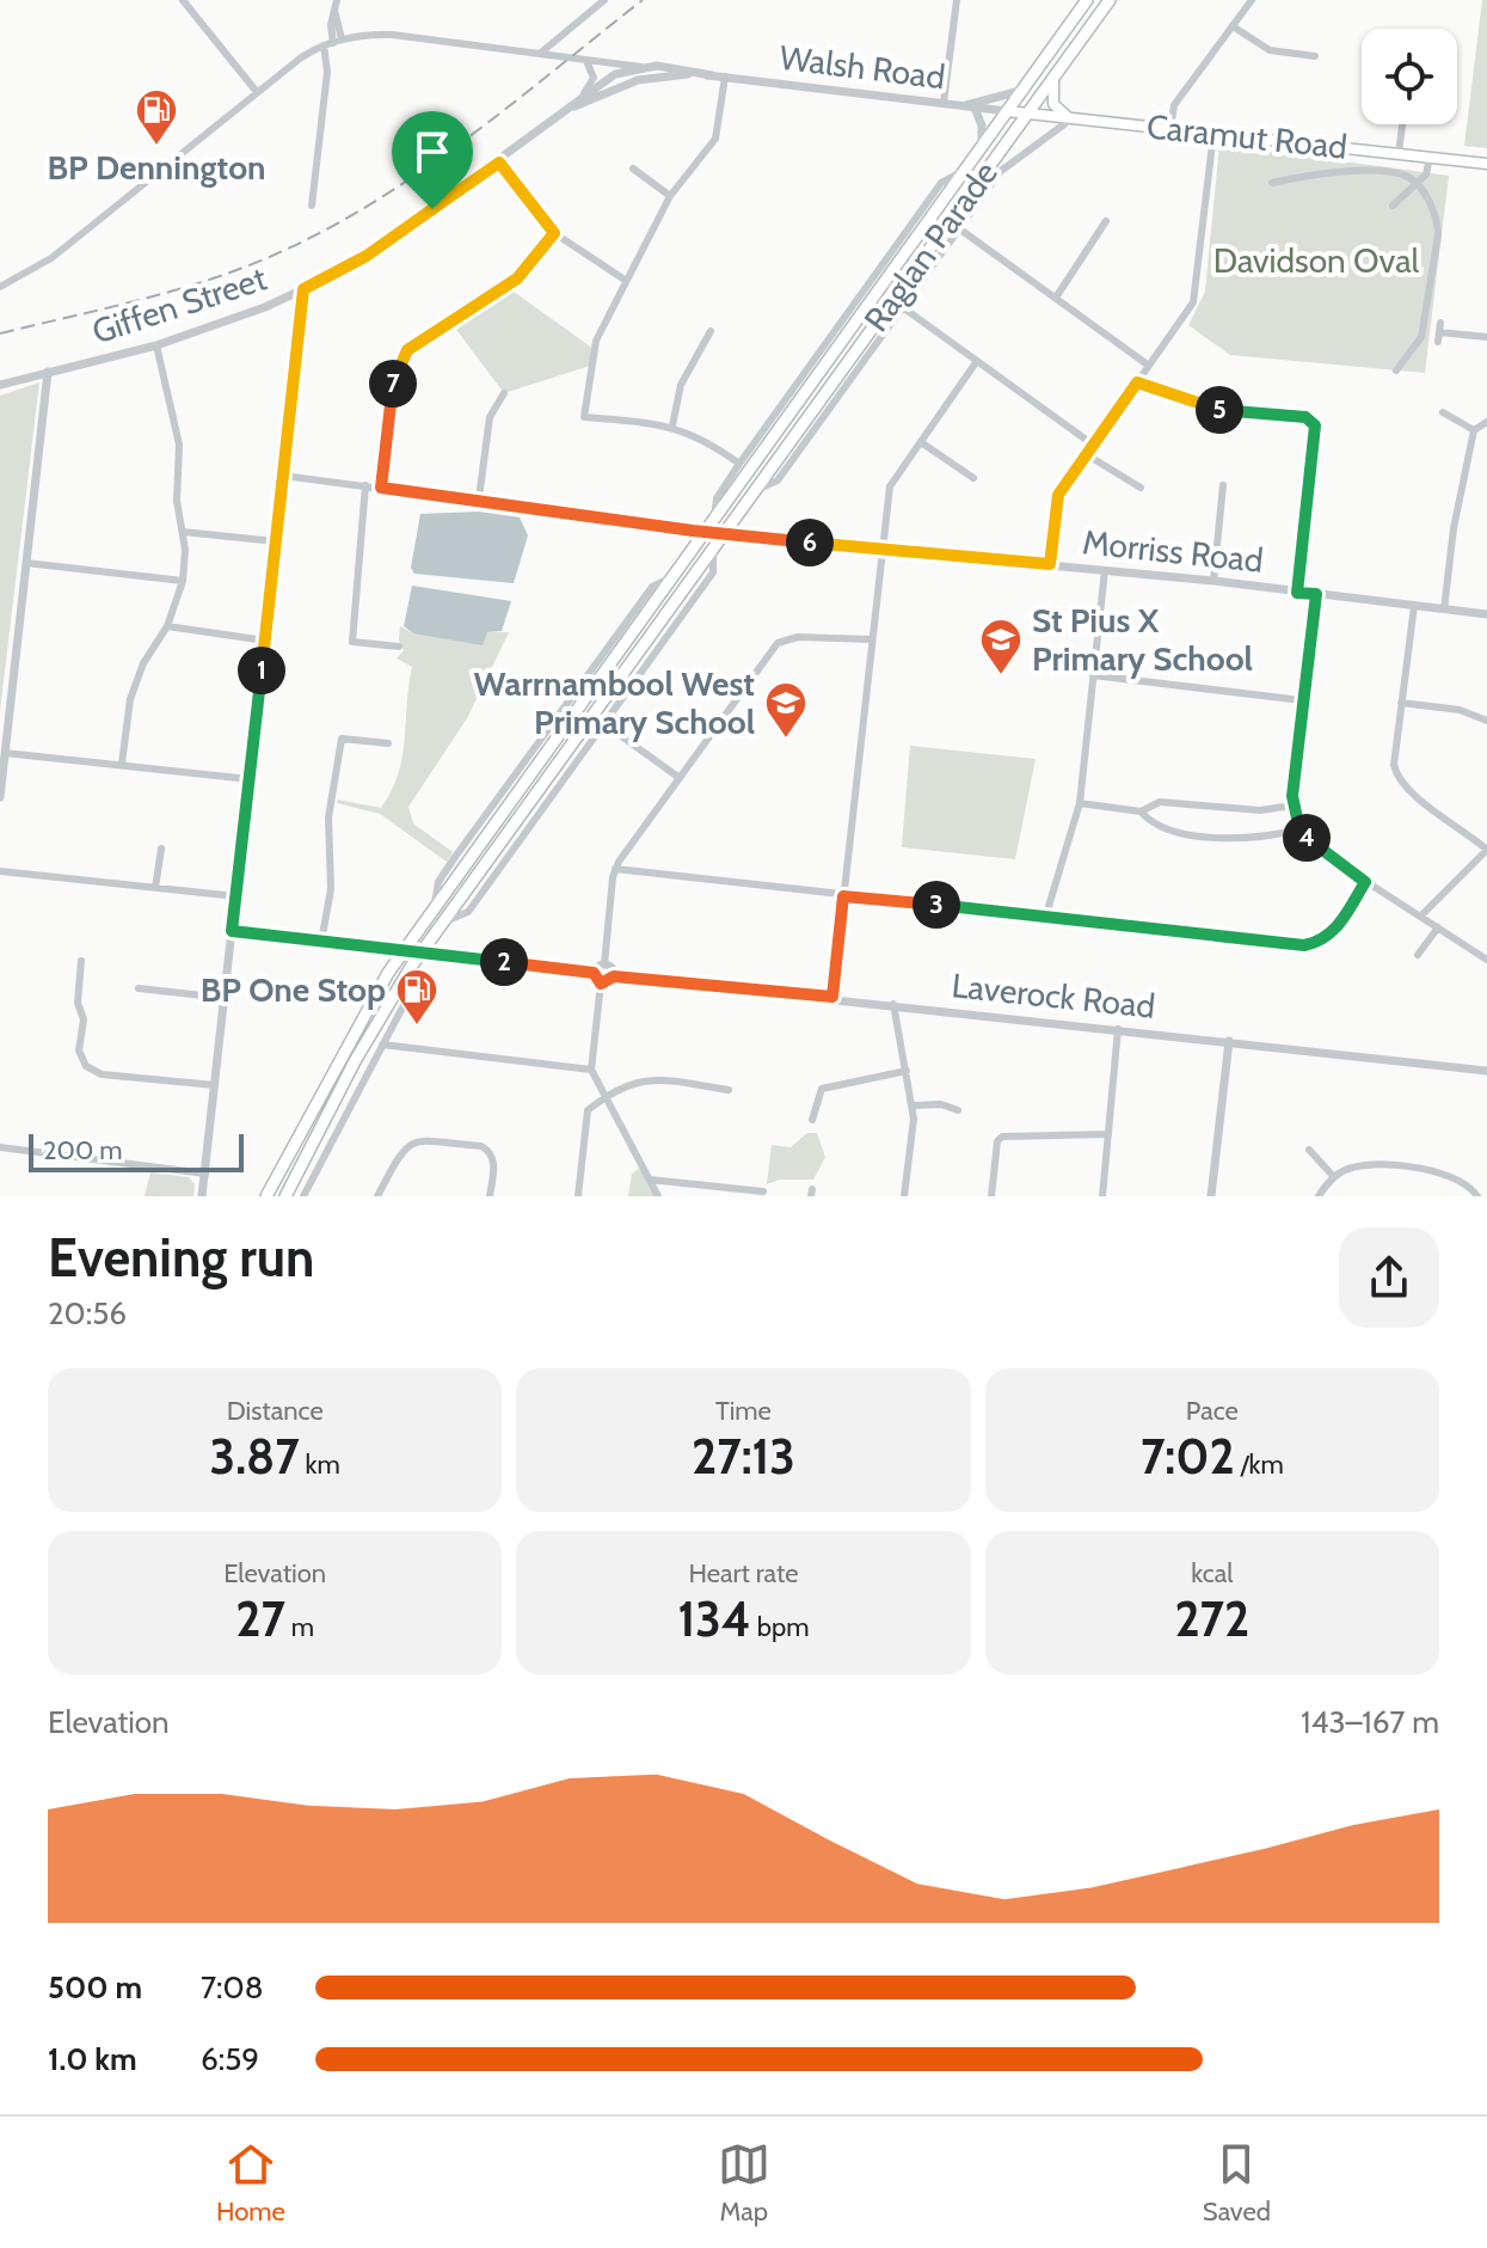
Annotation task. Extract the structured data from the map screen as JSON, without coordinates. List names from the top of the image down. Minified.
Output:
{"streets":{"highway":["Raglan Parade"],"main road":["Caramut Road"],"street":["Walsh Road","Giffen Street","Morriss Road","Laverock Road"]},"crossings":[["Walsh Road","Caramut Road"],["Walsh Road","Raglan Parade"],["Walsh Road","Giffen Street"],["Caramut Road","Raglan Parade"],["Raglan Parade","Morriss Road"]],"parks":["Davidson Oval"],"places":{"fuel station":["BP Dennington","BP One Stop"],"school or university":["St Pius X Primary School","Warrnambool West Primary School"]},"scale_bar":"200 m","page":{"pins":["7","5","6","1","4","3","2"],"scale":"200 m","heading":["Evening run","20:56"],"stats":[["Distance","3.87 km"],["Time","27:13"],["Pace","7:02 /km"],["Elevation","27 m"],["Heart rate","134 bpm"],["kcal","272"]],"chart":["Elevation","143–167 m"],"list":[{"name":"500 m","note":"7:08"},{"name":"1.0 km","note":"6:59"}],"tabs":["Home","Map","Saved"]}}
